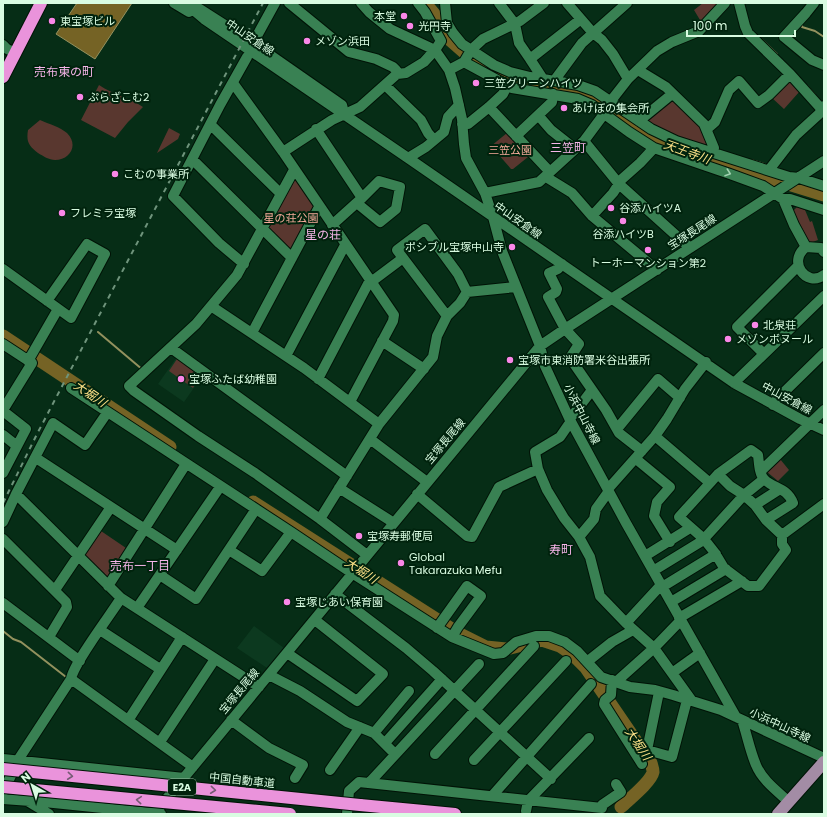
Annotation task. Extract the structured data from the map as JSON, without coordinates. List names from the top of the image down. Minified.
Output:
{"streets":{"highway":["中国自動車道","E2A"],"street":["中山安倉線","宝塚長尾線","小浜中山寺線"]},"crossings":[["中山安倉線","宝塚長尾線"],["中山安倉線","小浜中山寺線"],["宝塚長尾線","小浜中山寺線"]],"districts":["売布東の町","三笠町","星の荘","寿町","売布一丁目"],"water":["天王寺川","大堀川"],"parks":["三笠公園","星の荘公園"],"places":["本堂","東宝塚ビル","光円寺","メゾン浜田","三笠グリーンハイツ","ぷらざこむ2","あけぼの集会所","こむの事業所","谷添ハイツA","フレミラ宝塚","谷添ハイツB","ポシブル宝塚中山寺","トーホーマンション第2","北泉荘","メゾンボヌール","宝塚市東消防署米谷出張所","宝塚ふたば幼稚園","宝塚寿郵便局","Global Takarazuka Mefu","宝塚じあい保育園"],"scale_bar":"100 m","north":"top left"}
